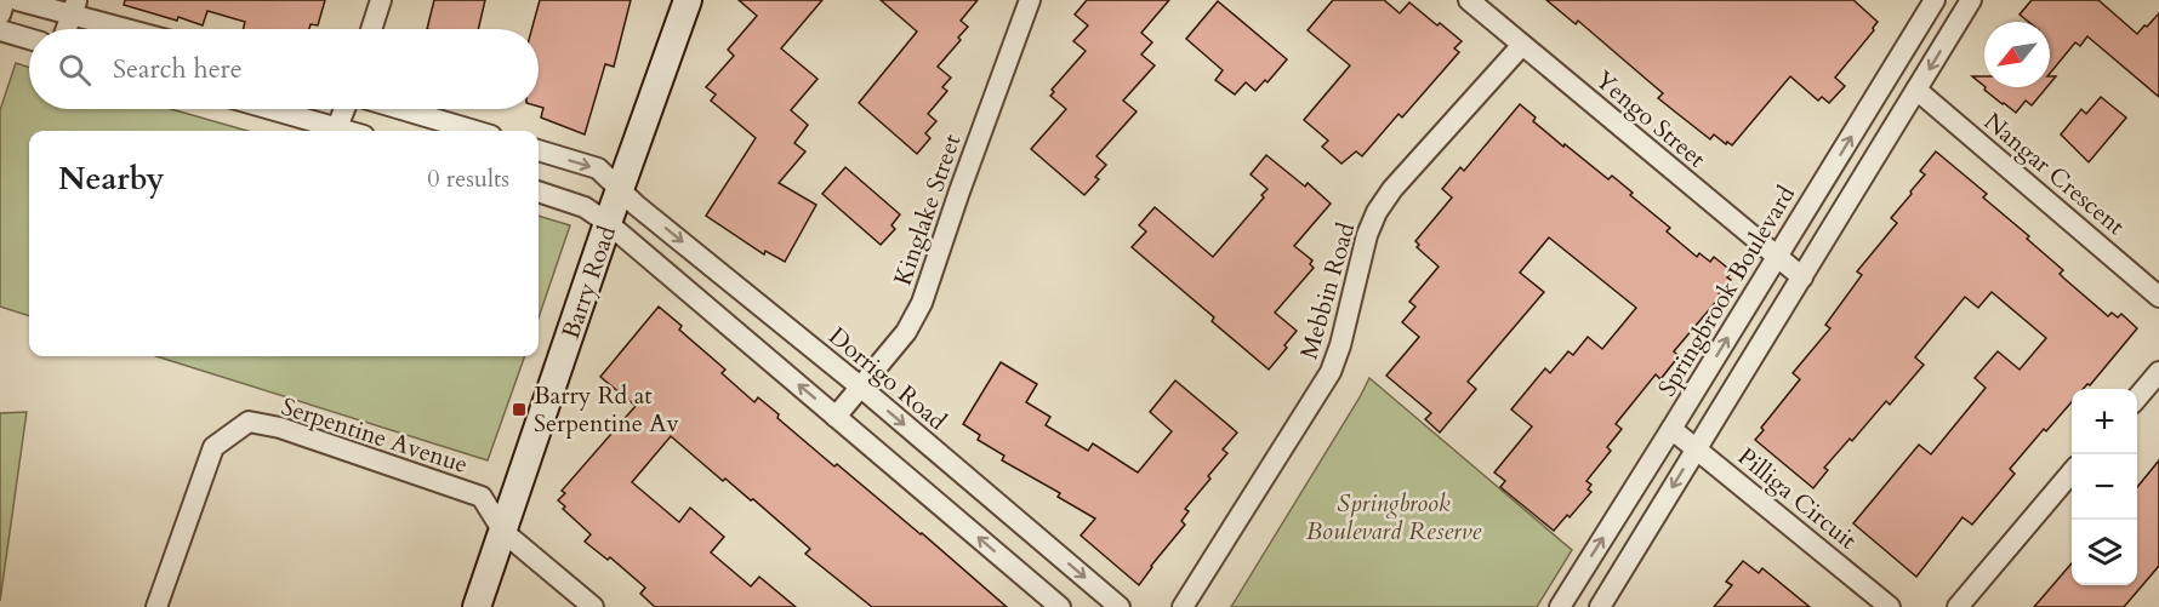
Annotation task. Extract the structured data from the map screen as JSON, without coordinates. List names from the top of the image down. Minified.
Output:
{"streets":{"street":["Yengo Street","Nangar Crescent","Kinglake Street","Barry Road","Mebbin Road","Springbrook Boulevard","Dorrigo Road","Serpentine Avenue","Pilliga Circuit"]},"crossings":[["Yengo Street","Mebbin Road"],["Yengo Street","Springbrook Boulevard"],["Kinglake Street","Dorrigo Road"],["Barry Road","Dorrigo Road"],["Barry Road","Serpentine Avenue"],["Springbrook Boulevard","Pilliga Circuit"]],"parks":["Springbrook Boulevard Reserve"],"places":{"transit":["Barry Rd at Serpentine Av"]},"north":"bottom left","page":{"search":"Search here","heading":["Nearby","0 results"],"map_buttons":["+","−"]}}
